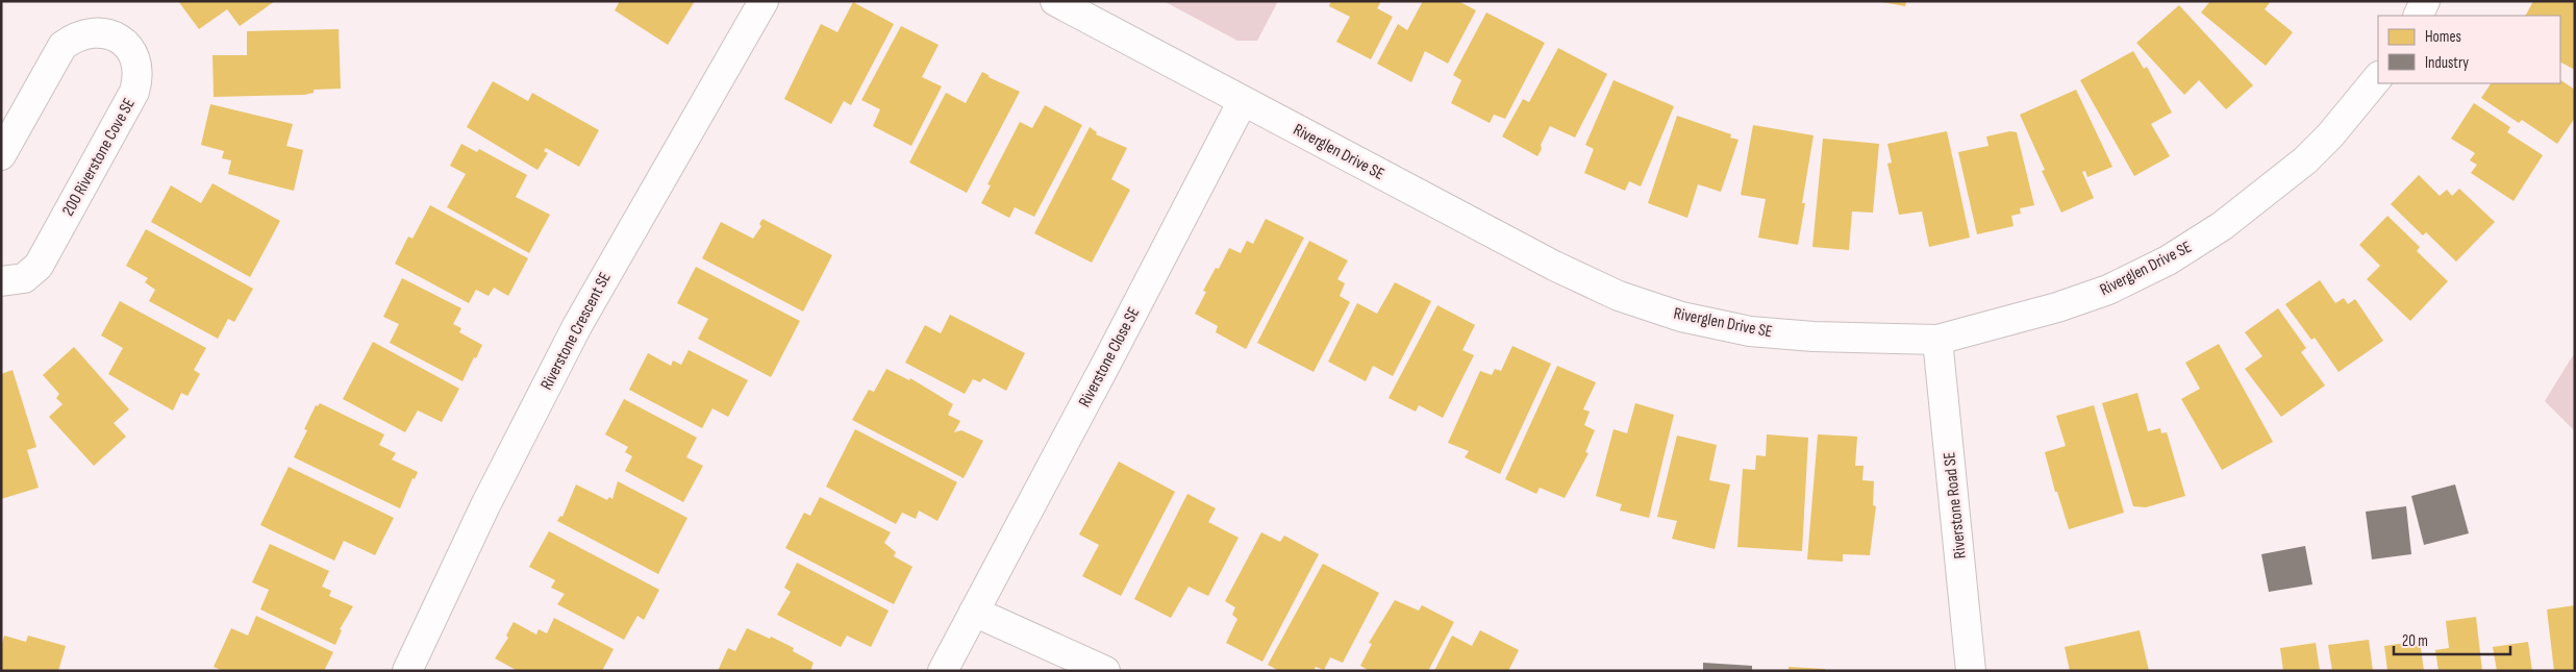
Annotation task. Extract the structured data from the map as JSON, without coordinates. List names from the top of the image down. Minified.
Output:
{"streets":{"street":["Riverglen Drive SE","200 Riverstone Cove SE","Riverstone Crescent SE","Riverstone Close SE","Riverstone Road SE"]},"crossings":[["Riverglen Drive SE","Riverstone Close SE"],["Riverglen Drive SE","Riverstone Road SE"]],"legend":["Homes","Industry"],"scale_bar":"20 m"}
